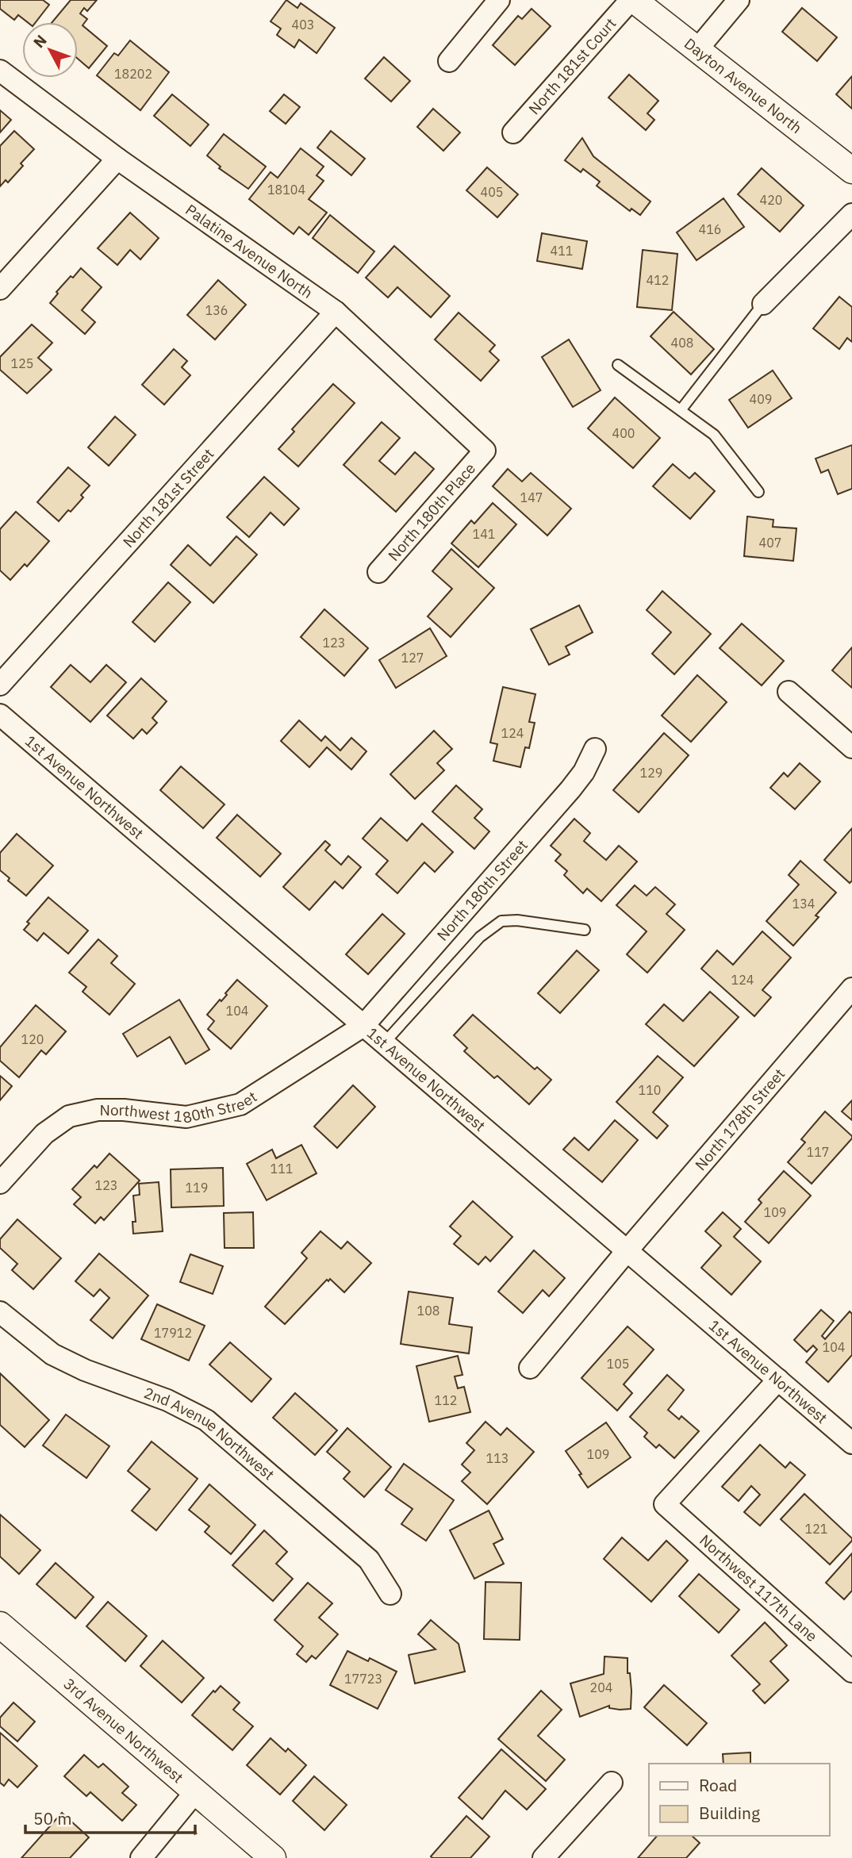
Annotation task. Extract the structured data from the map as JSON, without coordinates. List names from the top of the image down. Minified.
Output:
{"streets":{"street":["North 181st Court","Dayton Avenue North","Palatine Avenue North","North 181st Street","North 180th Place","1st Avenue Northwest","North 180th Street","Northwest 180th Street","North 178th Street","2nd Avenue Northwest","Northwest 117th Lane","3rd Avenue Northwest"]},"crossings":[["North 181st Court","Dayton Avenue North"],["Palatine Avenue North","North 181st Street"],["Palatine Avenue North","North 180th Place"],["1st Avenue Northwest","North 180th Street"],["1st Avenue Northwest","Northwest 180th Street"],["1st Avenue Northwest","North 178th Street"],["1st Avenue Northwest","Northwest 117th Lane"],["North 180th Street","Northwest 180th Street"]],"house_numbers":["403","18202","18104","405","420","416","411","412","136","408","125","409","400","147","141","407","123","127","124","129","134","124","104","120","110","117","111","123","119","109","108","17912","104","105","112","109","113","121","17723","204"],"legend":["Road","Building"],"scale_bar":"50 m","north":"top left"}
